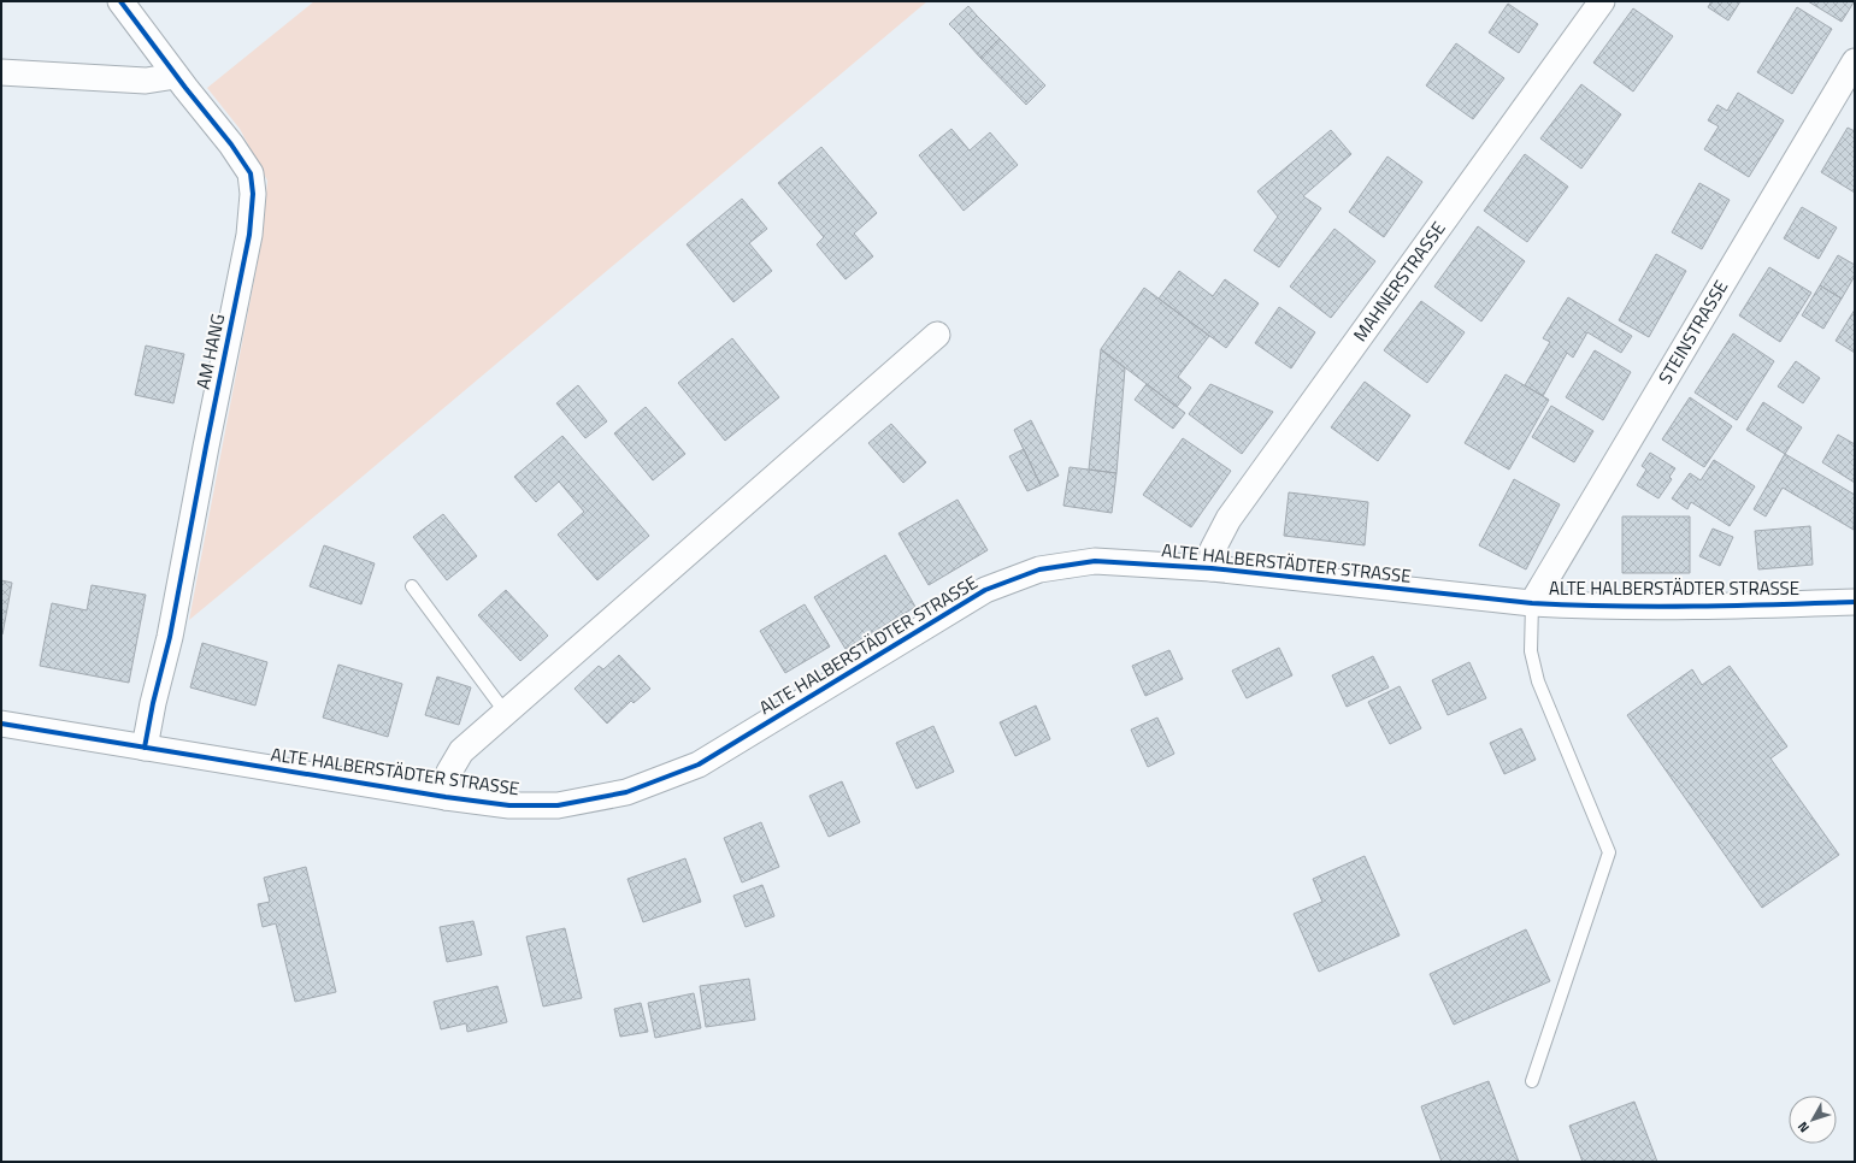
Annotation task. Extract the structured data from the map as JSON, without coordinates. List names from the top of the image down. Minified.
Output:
{"streets":{"street":["MAHNERSTRASSE","STEINSTRASSE","AM HANG","ALTE HALBERSTÄDTER STRASSE"]},"crossings":[["MAHNERSTRASSE","ALTE HALBERSTÄDTER STRASSE"],["STEINSTRASSE","ALTE HALBERSTÄDTER STRASSE"],["AM HANG","ALTE HALBERSTÄDTER STRASSE"]],"north":"bottom left"}
